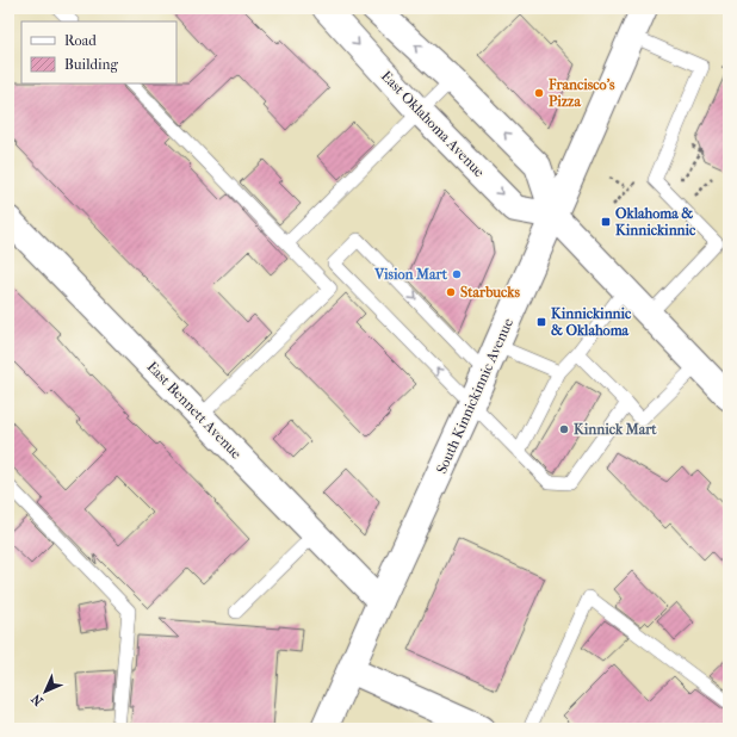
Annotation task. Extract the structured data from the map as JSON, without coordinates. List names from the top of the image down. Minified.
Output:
{"streets":{"street":["East Oklahoma Avenue","South Kinnickinnic Avenue","East Bennett Avenue"]},"crossings":[["East Oklahoma Avenue","South Kinnickinnic Avenue"],["South Kinnickinnic Avenue","East Bennett Avenue"]],"places":{"other":["Francisco's Pizza","Vision Mart","Starbucks","Kinnick Mart"],"transit":["Oklahoma & Kinnickinnic","Kinnickinnic & Oklahoma"]},"legend":["Road","Building"],"north":"bottom left"}
